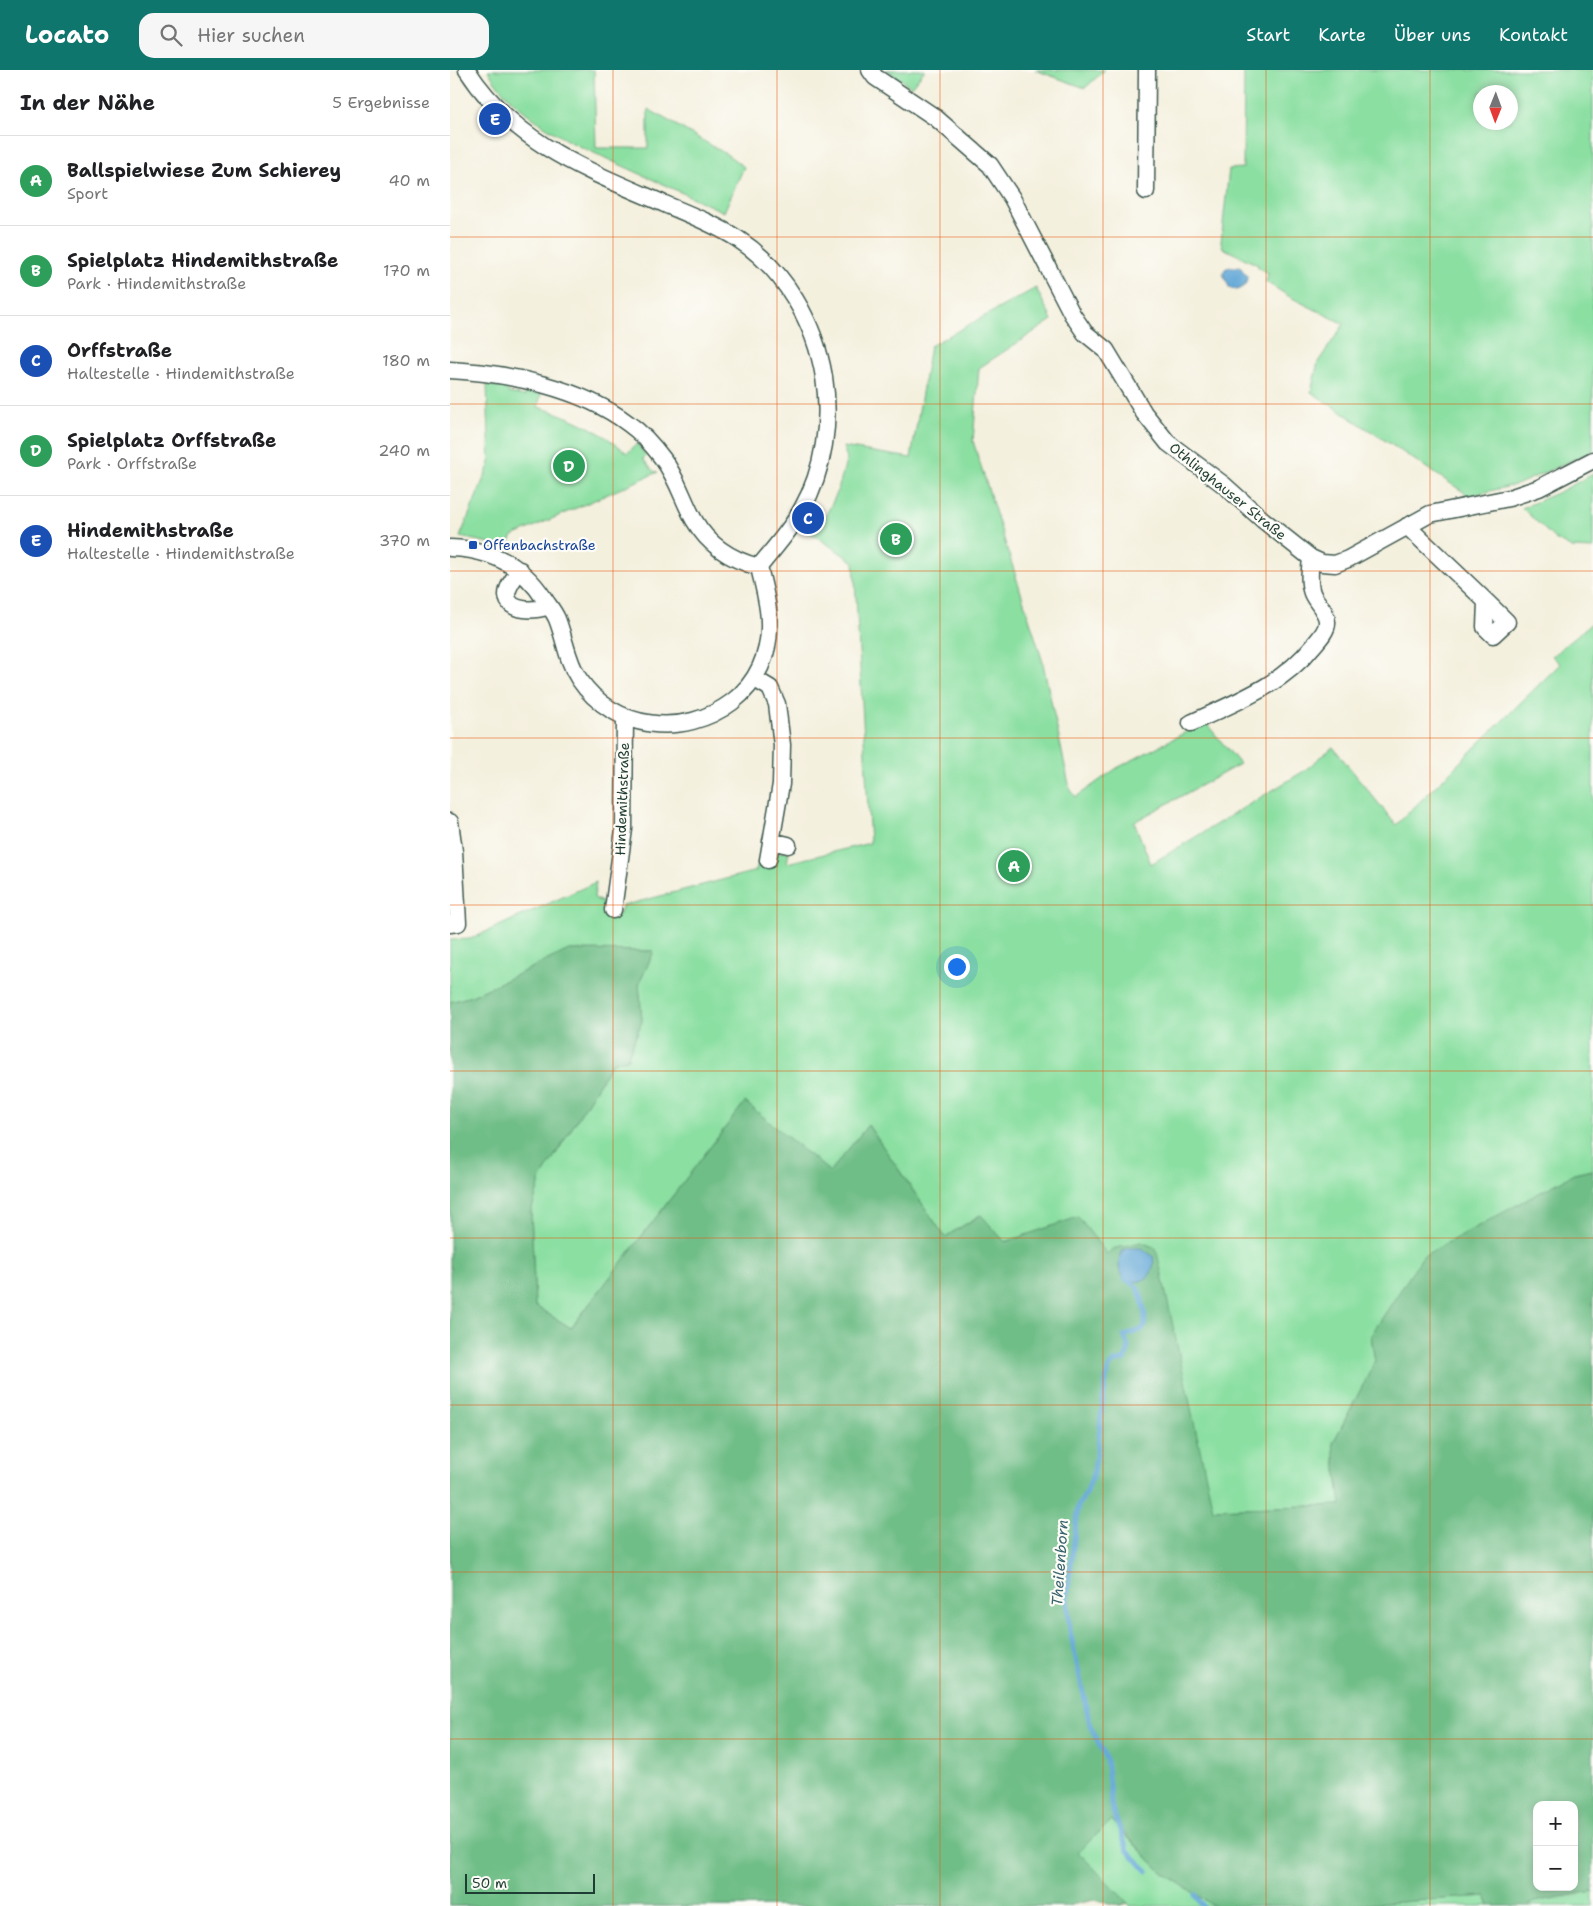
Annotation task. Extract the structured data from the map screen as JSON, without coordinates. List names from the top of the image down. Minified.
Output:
{"streets":{"street":["Othlinghauser Straße","Hindemithstraße"]},"water":["Theilenborn"],"places":{"transit":["Offenbachstraße"]},"scale_bar":"50 m","north":"bottom","page":{"header":"Locato","search":"Hier suchen","nav":["Start","Karte","Über uns","Kontakt"],"heading":["In der Nähe","5 Ergebnisse"],"pins":["E","D","C","B","A"],"list":[{"mark":"A","name":"Ballspielwiese Zum Schierey","note":"Sport","value":"40 m"},{"mark":"B","name":"Spielplatz Hindemithstraße","note":"Park · Hindemithstraße","value":"170 m"},{"mark":"C","name":"Orffstraße","note":"Haltestelle · Hindemithstraße","value":"180 m"},{"mark":"D","name":"Spielplatz Orffstraße","note":"Park · Orffstraße","value":"240 m"},{"mark":"E","name":"Hindemithstraße","note":"Haltestelle · Hindemithstraße","value":"370 m"}],"map_buttons":["+","−"],"scale":"50 m"}}
